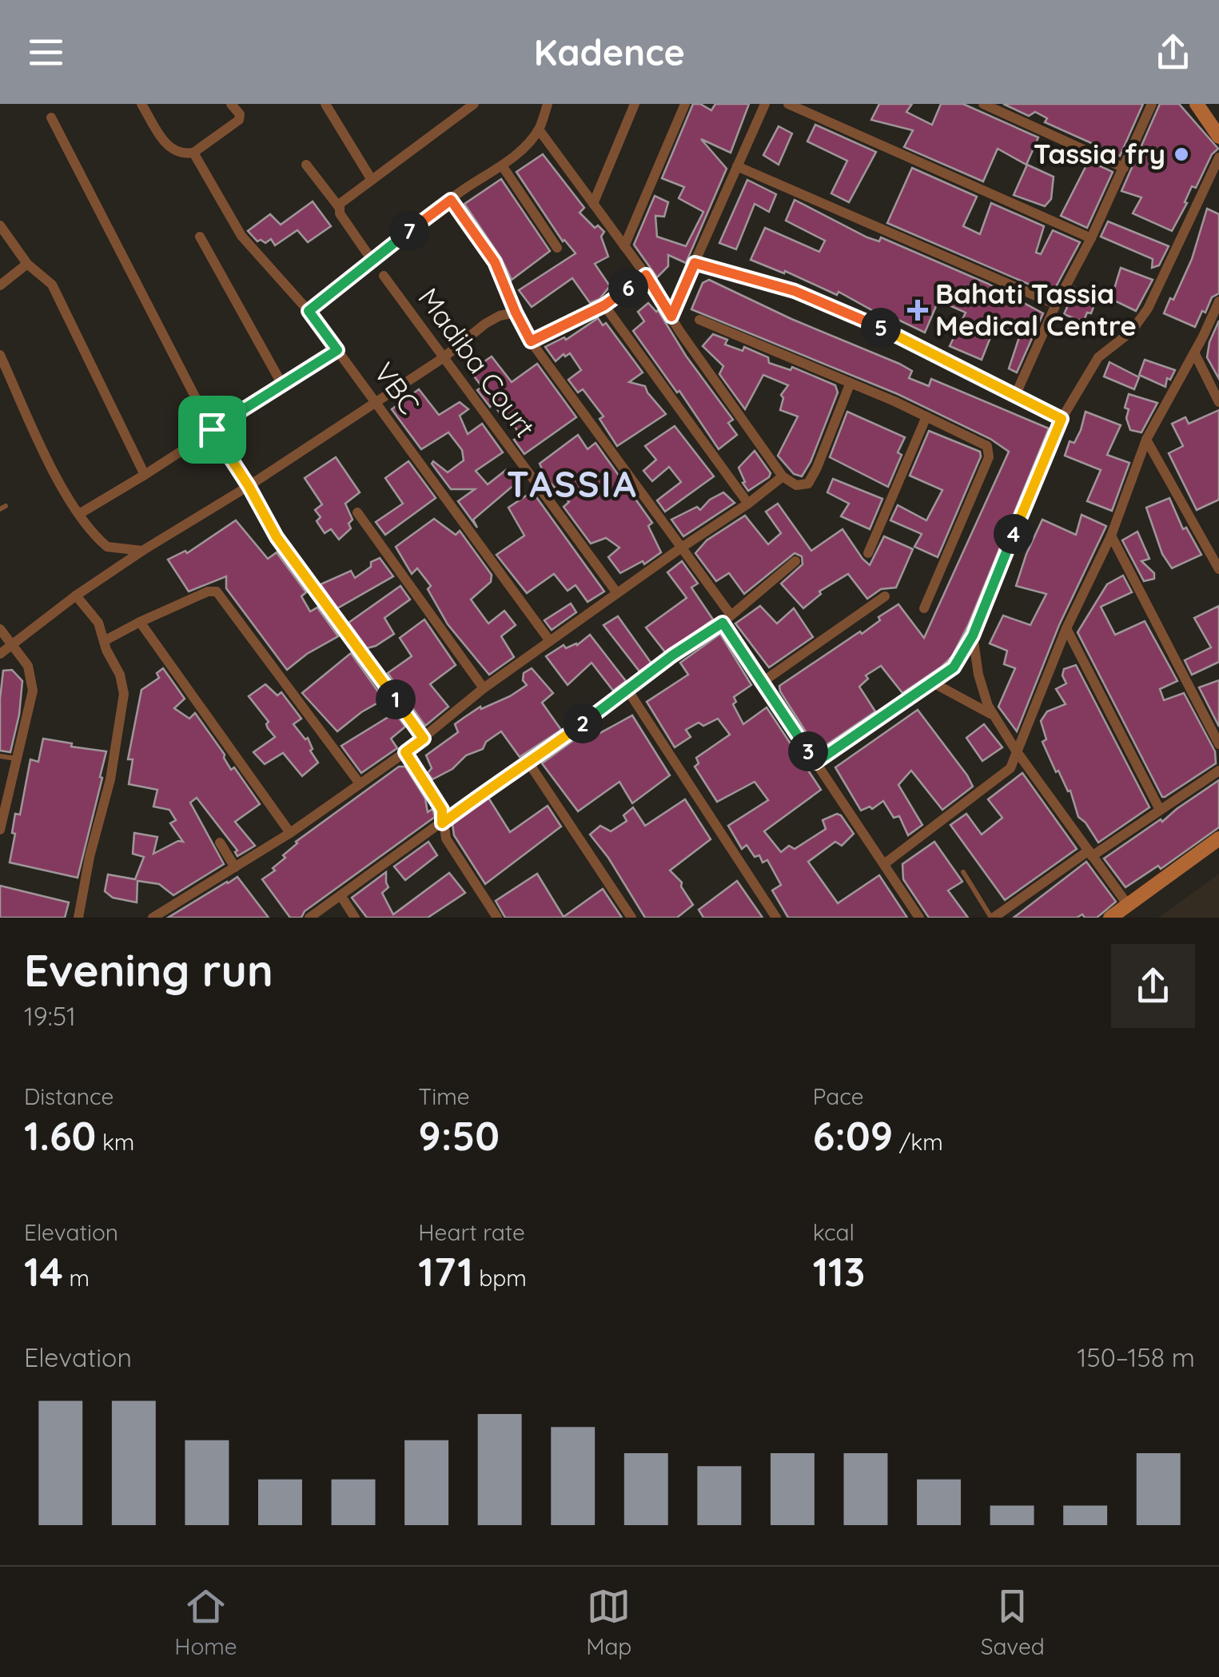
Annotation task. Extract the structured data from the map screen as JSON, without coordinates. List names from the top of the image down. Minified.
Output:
{"streets":{"street":["Madiba Court","VBC"]},"districts":["TASSIA"],"places":{"other":["Tassia fry"],"health":["Bahati Tassia Medical Centre"]},"page":{"header":"Kadence","pins":["7","6","5","4","1","2","3"],"heading":["Evening run","19:51"],"stats":[["Distance","1.60 km"],["Time","9:50"],["Pace","6:09 /km"],["Elevation","14 m"],["Heart rate","171 bpm"],["kcal","113"]],"chart":["Elevation","150–158 m"],"tabs":["Home","Map","Saved"]}}
